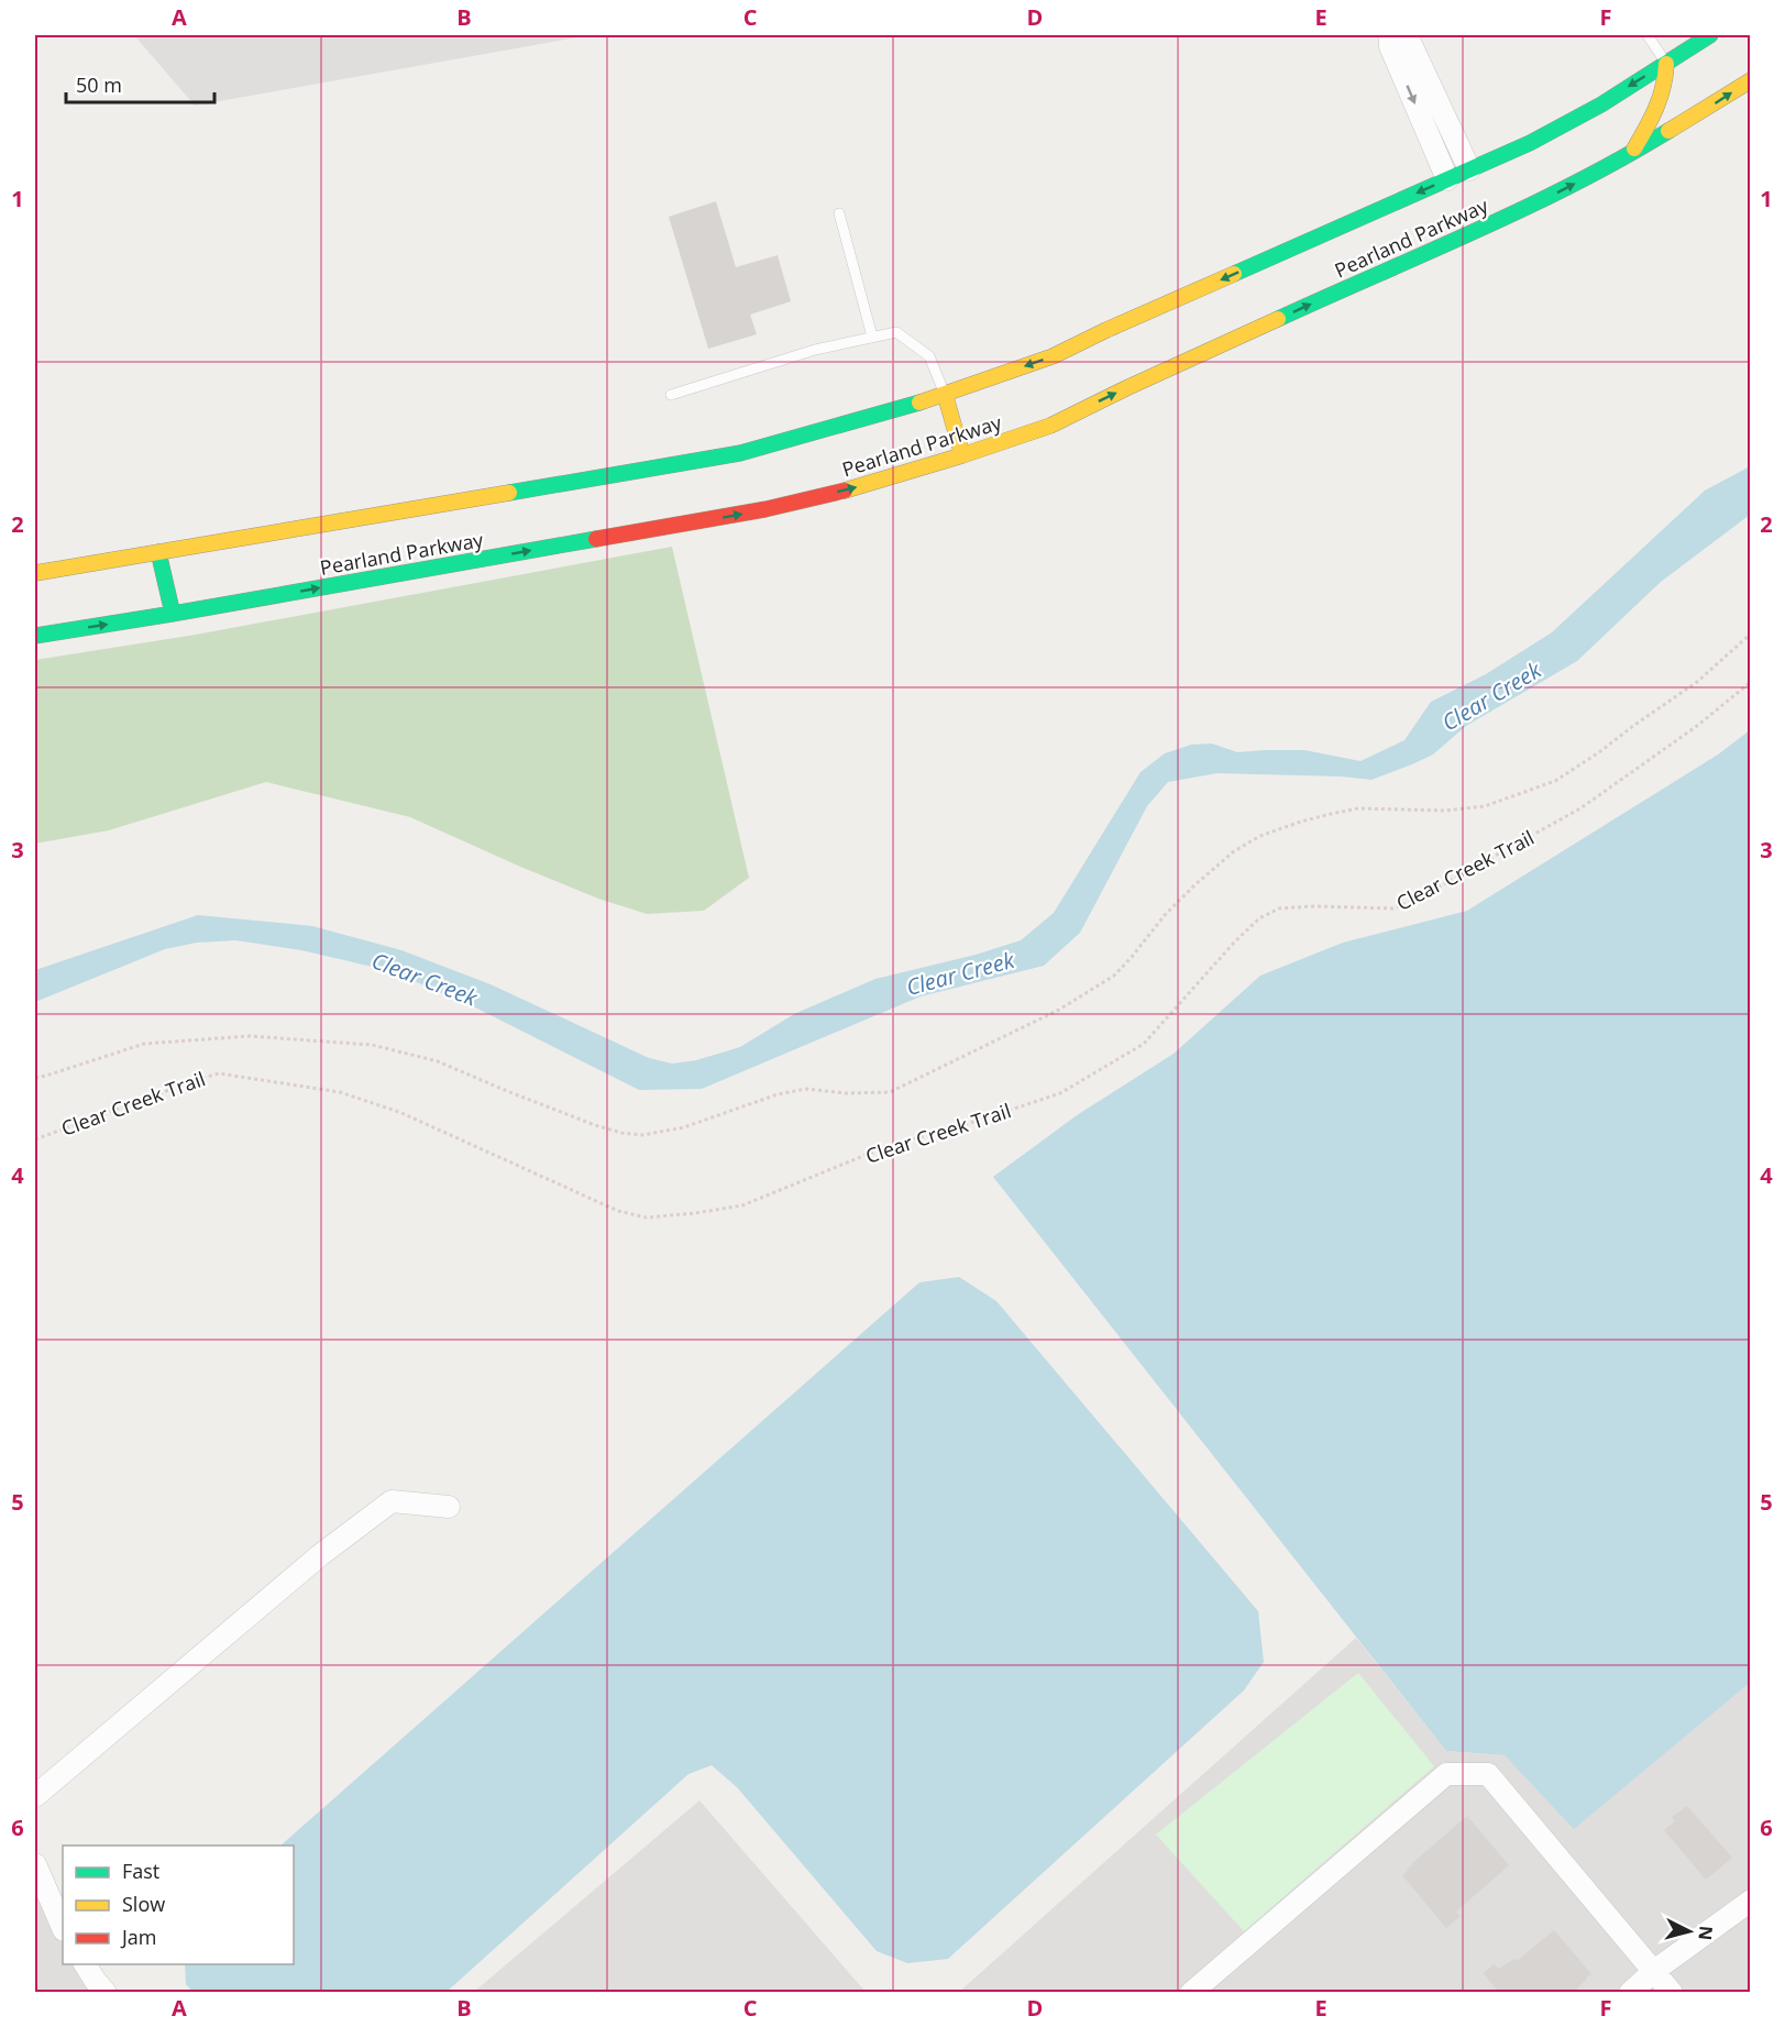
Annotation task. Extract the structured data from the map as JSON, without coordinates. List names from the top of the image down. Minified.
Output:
{"streets":{"main road":["Pearland Parkway"],"path":["Clear Creek Trail"]},"water":["Clear Creek"],"legend":["Fast","Slow","Jam"],"scale_bar":"50 m","north":"right","grid":{"columns":["A","B","C","D","E","F"],"rows":["1","2","3","4","5","6"]}}
